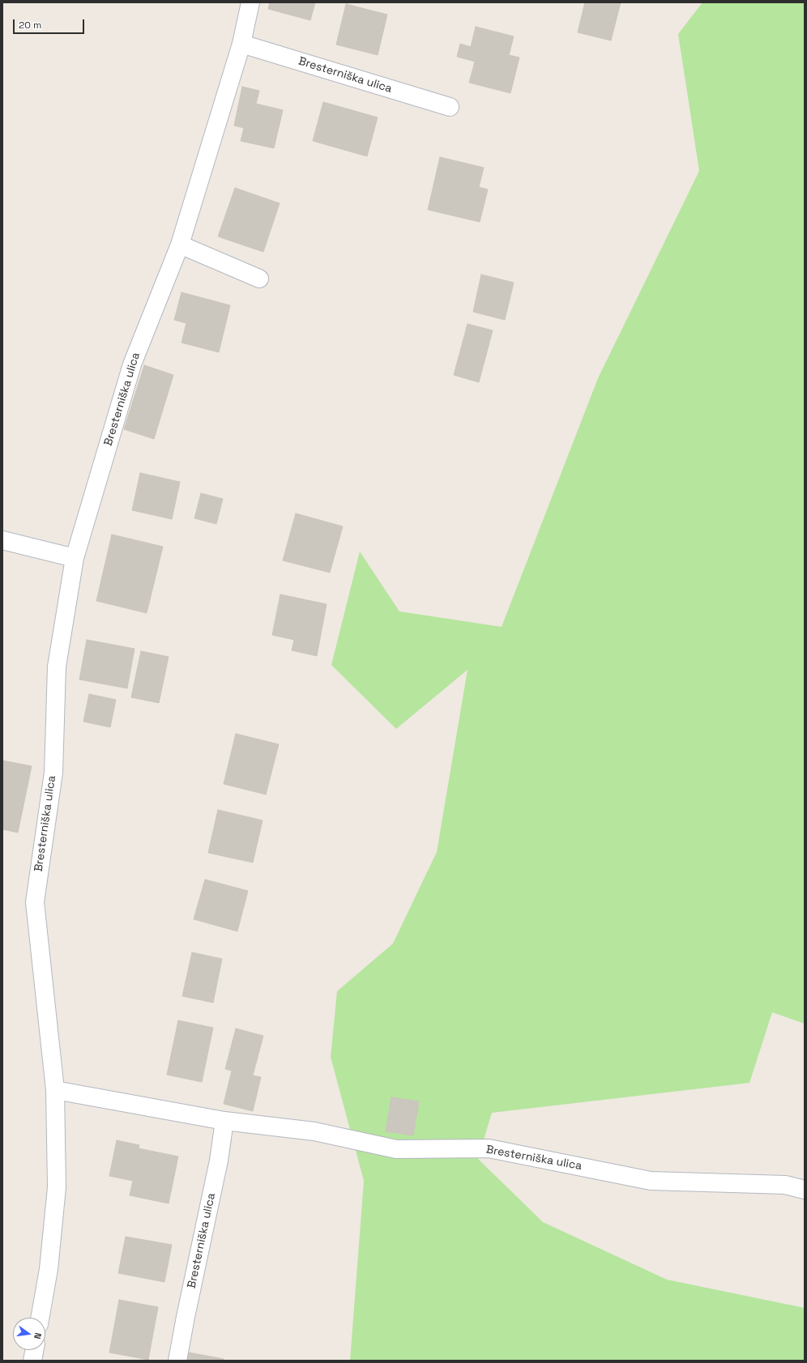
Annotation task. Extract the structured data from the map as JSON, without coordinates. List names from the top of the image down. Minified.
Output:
{"streets":{"street":["Bresterniška ulica"]},"scale_bar":"20 m","north":"right"}
